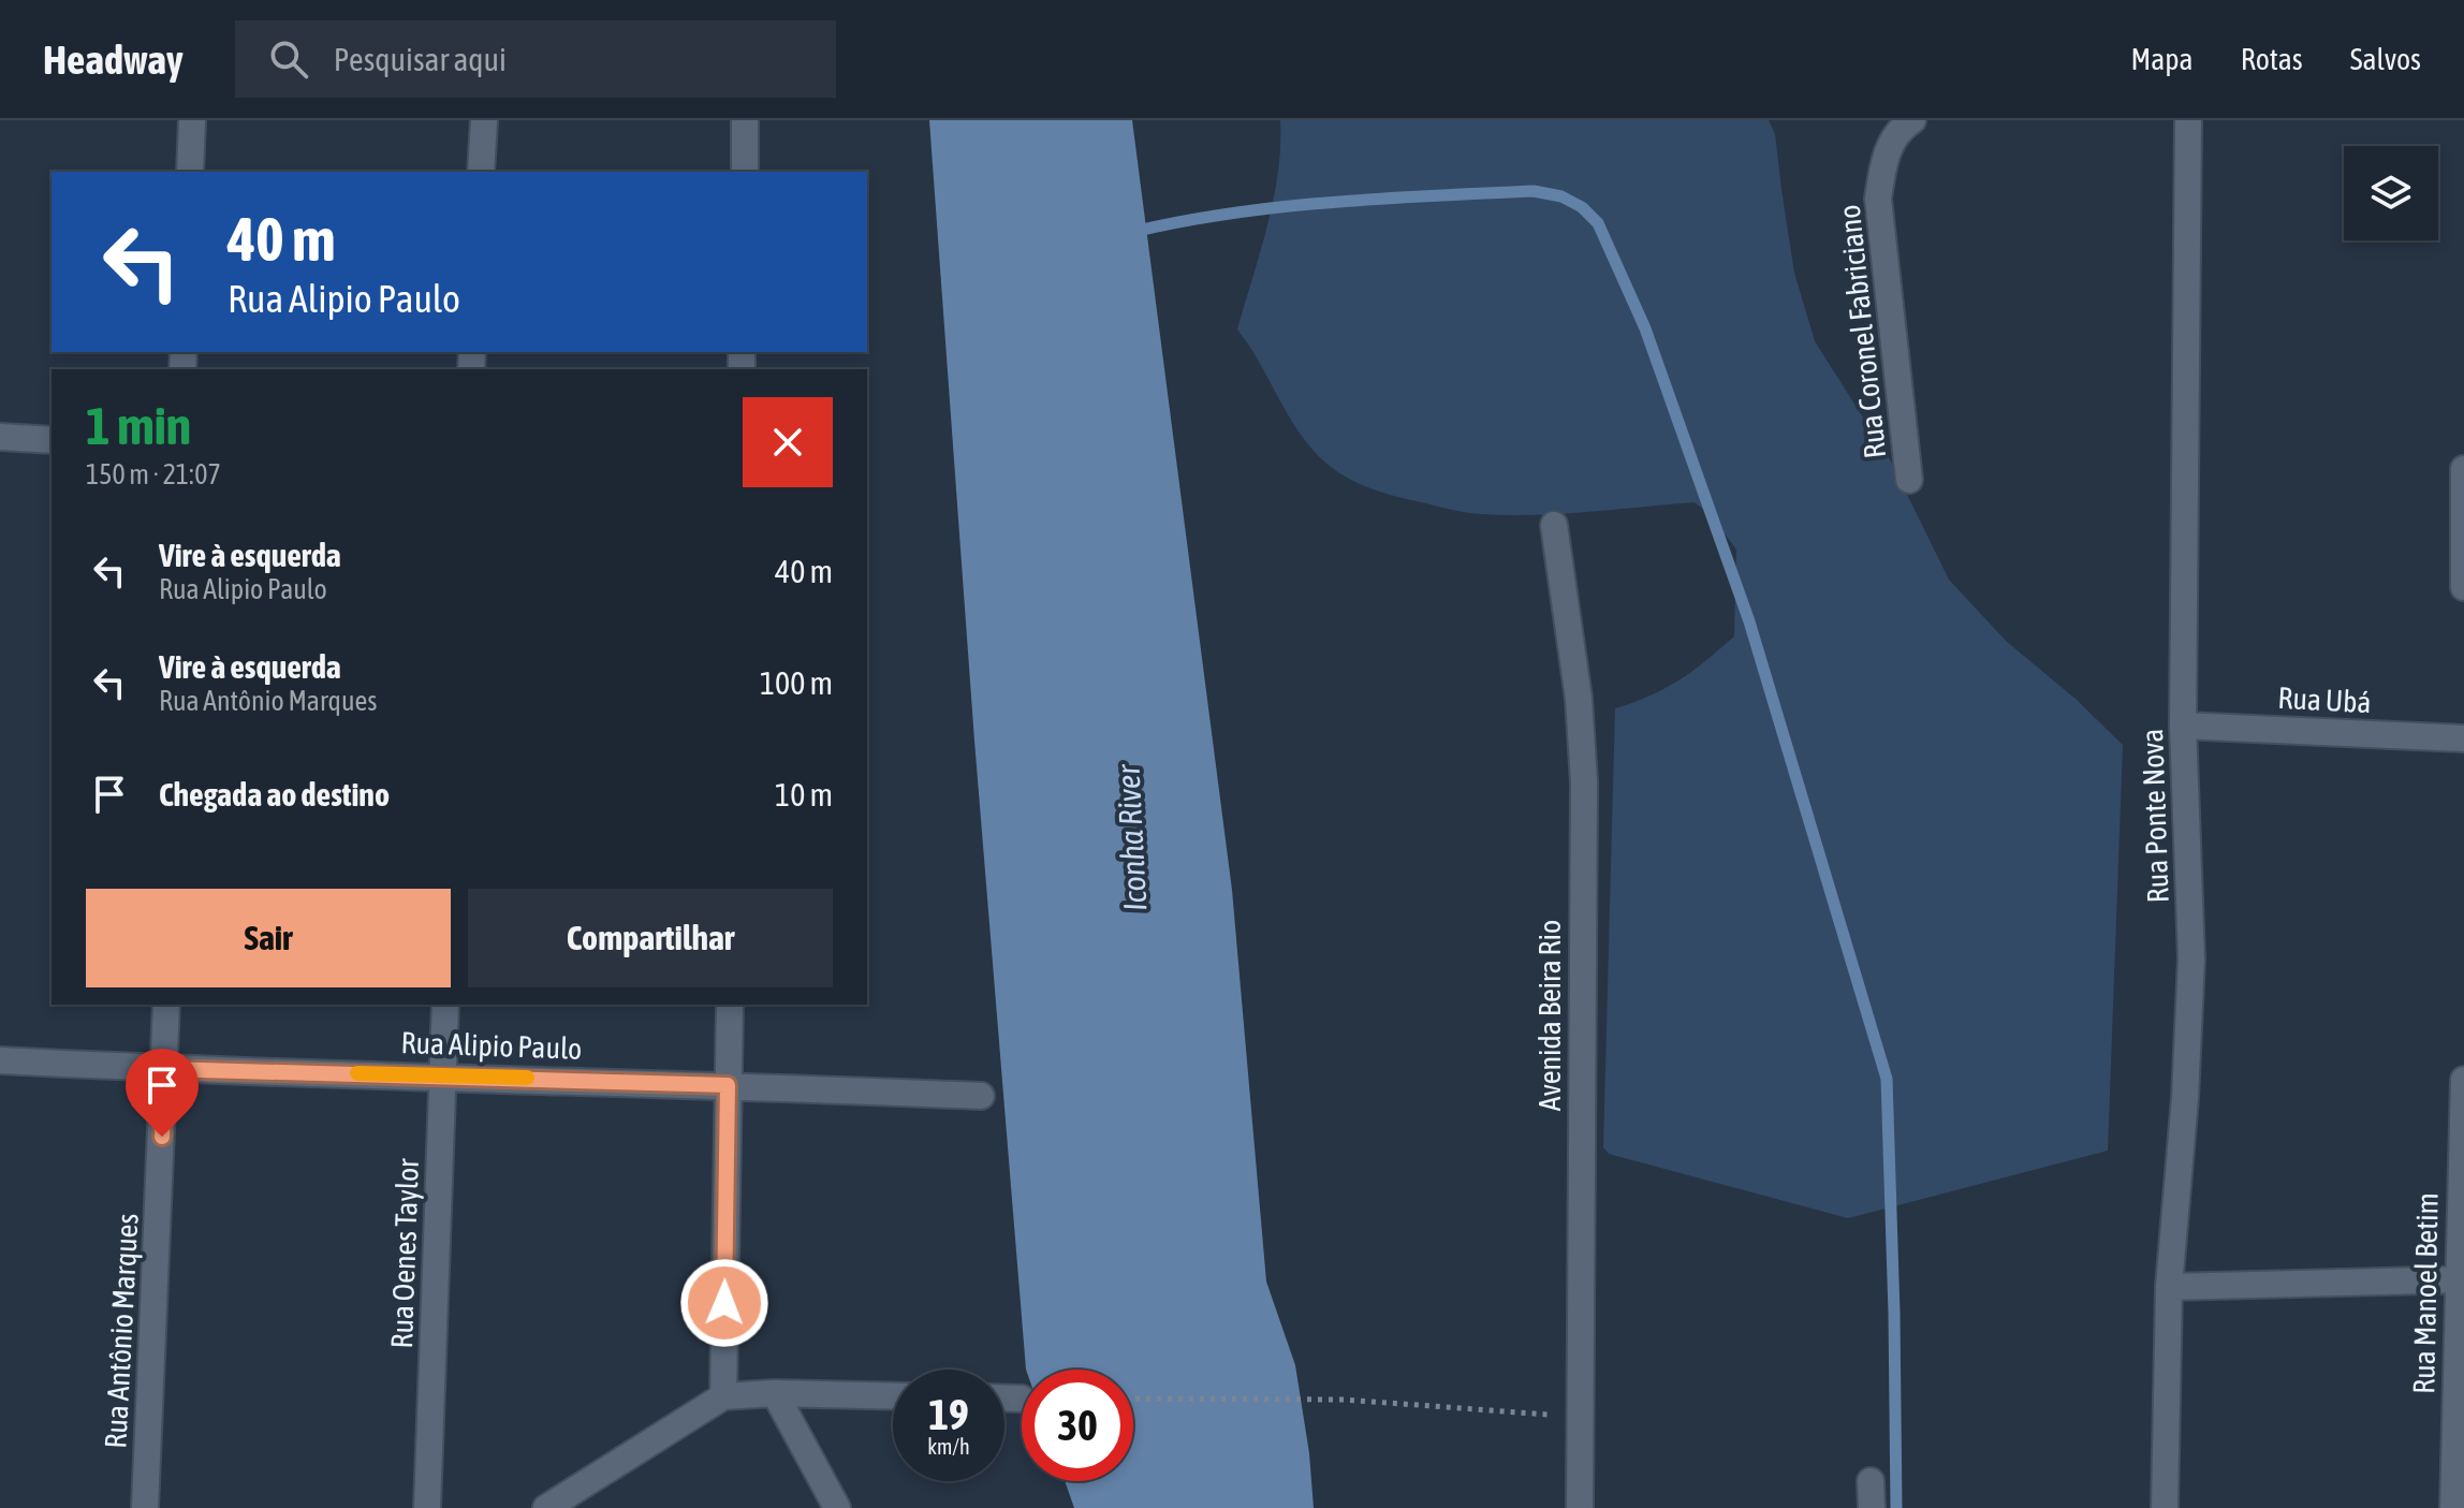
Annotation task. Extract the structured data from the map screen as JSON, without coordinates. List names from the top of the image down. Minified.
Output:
{"streets":{"street":["Rua Coronel Fabriciano","Rua Ubá","Rua Ponte Nova","Avenida Beira Rio","Rua Alipio Paulo","Rua Oenes Taylor","Rua Manoel Betim","Rua Antônio Marques"]},"crossings":[["Rua Ubá","Rua Ponte Nova"],["Rua Alipio Paulo","Rua Oenes Taylor"],["Rua Alipio Paulo","Rua Antônio Marques"]],"water":["Iconha River"],"page":{"header":"Headway","search":"Pesquisar aqui","nav":["Mapa","Rotas","Salvos"],"turn":["40 m","Rua Alipio Paulo"],"heading":["1 min","150 m · 21:07"],"list":[{"name":"Vire à esquerda","note":"Rua Alipio Paulo","value":"40 m"},{"name":"Vire à esquerda","note":"Rua Antônio Marques","value":"100 m"},{"name":"Chegada ao destino","value":"10 m"}],"buttons":["Sair","Compartilhar"],"speed":"19 km/h","limit":"30"}}
